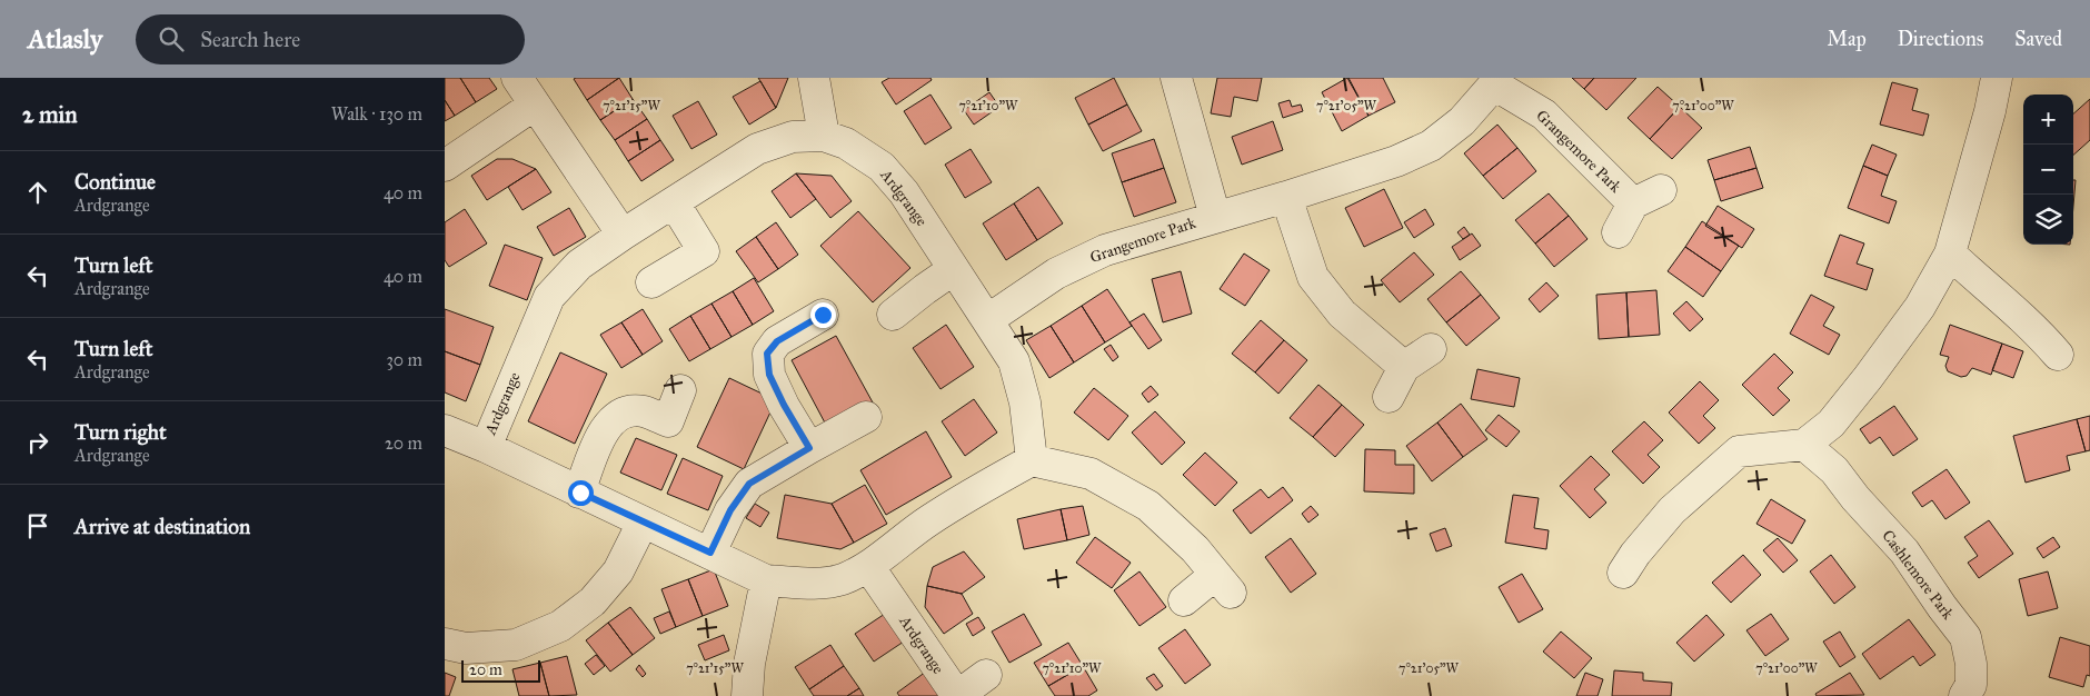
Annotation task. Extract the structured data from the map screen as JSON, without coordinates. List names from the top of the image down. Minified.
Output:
{"streets":{"street":["Grangemore Park","Ardgrange","Cashlemore Park"]},"crossings":[["Grangemore Park","Ardgrange"]],"scale_bar":"20 m","page":{"header":"Atlasly","search":"Search here","nav":["Map","Directions","Saved"],"heading":["2 min","Walk · 130 m"],"map_buttons":["+","−"],"list":[["Continue","Ardgrange","40 m"],["Turn left","Ardgrange","40 m"],["Turn left","Ardgrange","30 m"],["Turn right","Ardgrange","20 m"],"Arrive at destination"],"scale":"20 m"},"coordinates":["7°21'15\"W","7°21'10\"W","7°21'05\"W","7°21'00\"W"]}
